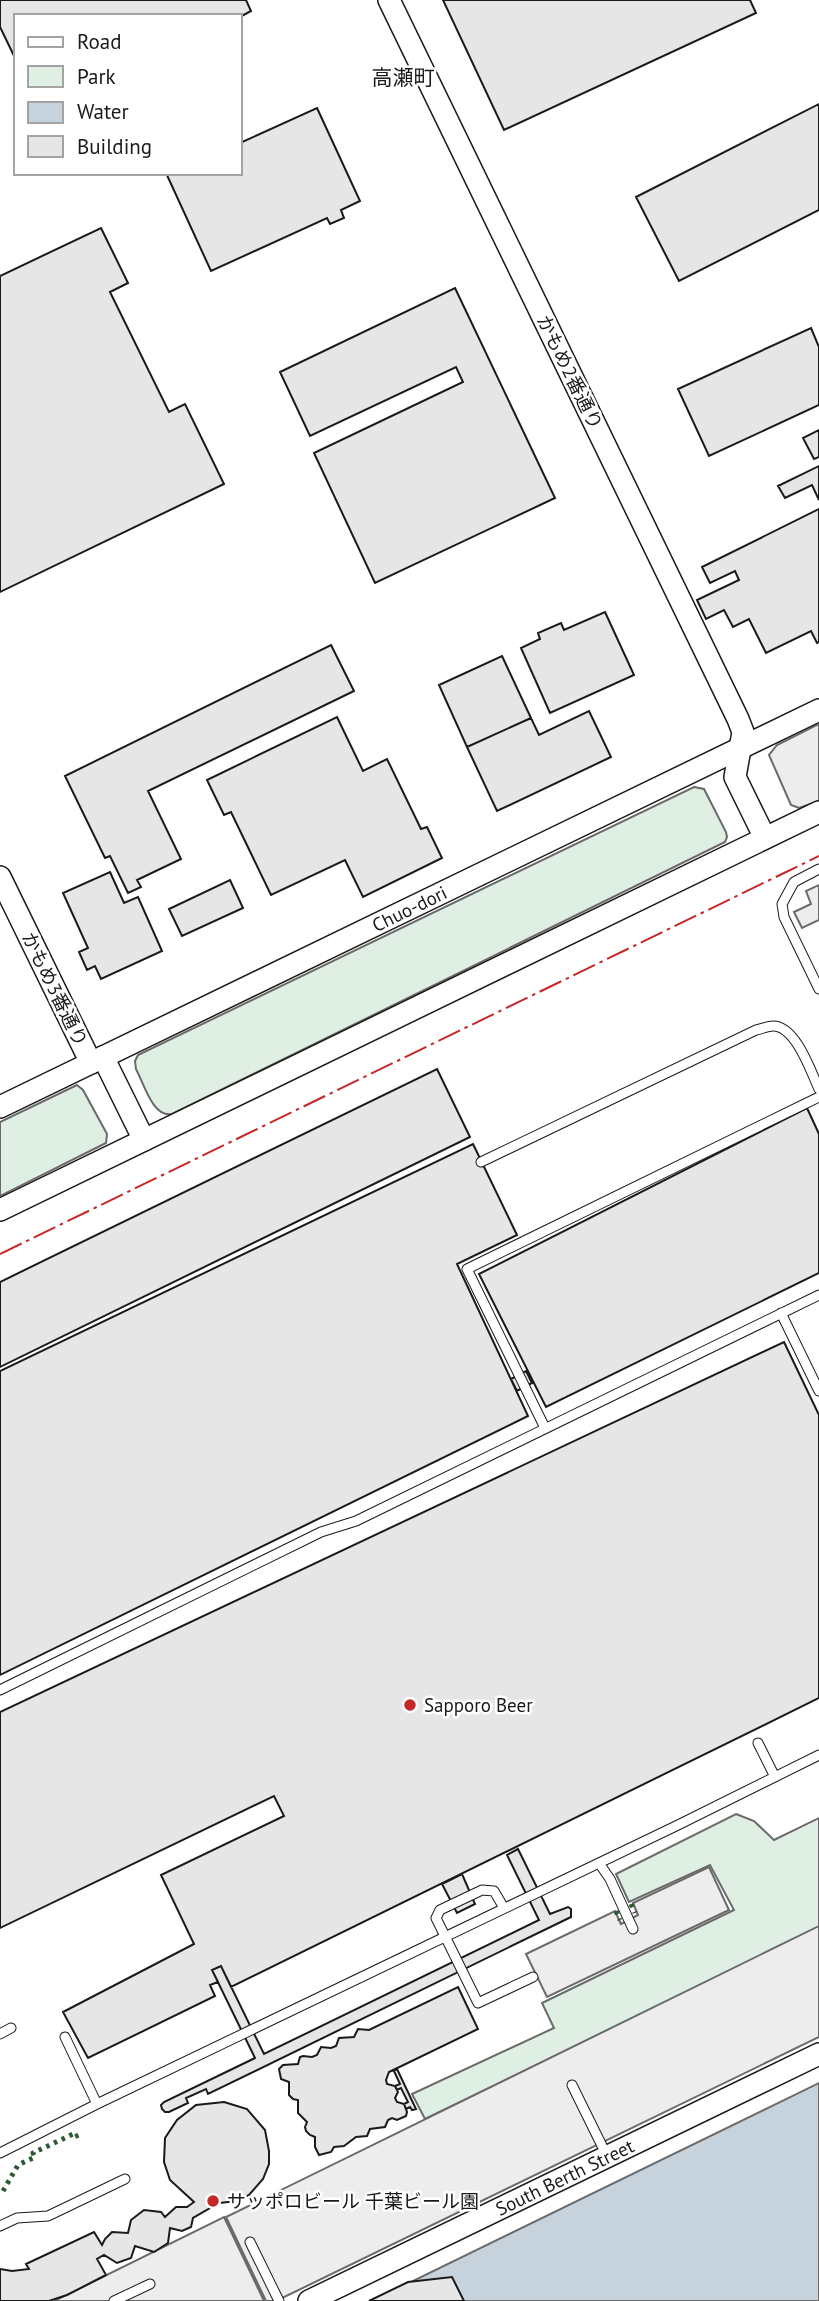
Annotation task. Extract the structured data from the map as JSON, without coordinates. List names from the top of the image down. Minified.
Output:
{"streets":{"street":["かもめ2番通り","Chuo-dori","かもめ3番通り","South Berth Street"]},"crossings":[["かもめ2番通り","Chuo-dori"],["Chuo-dori","かもめ3番通り"]],"districts":["高瀬町"],"places":["Sapporo Beer","サッポロビール 千葉ビール園"],"legend":["Road","Park","Water","Building"]}
